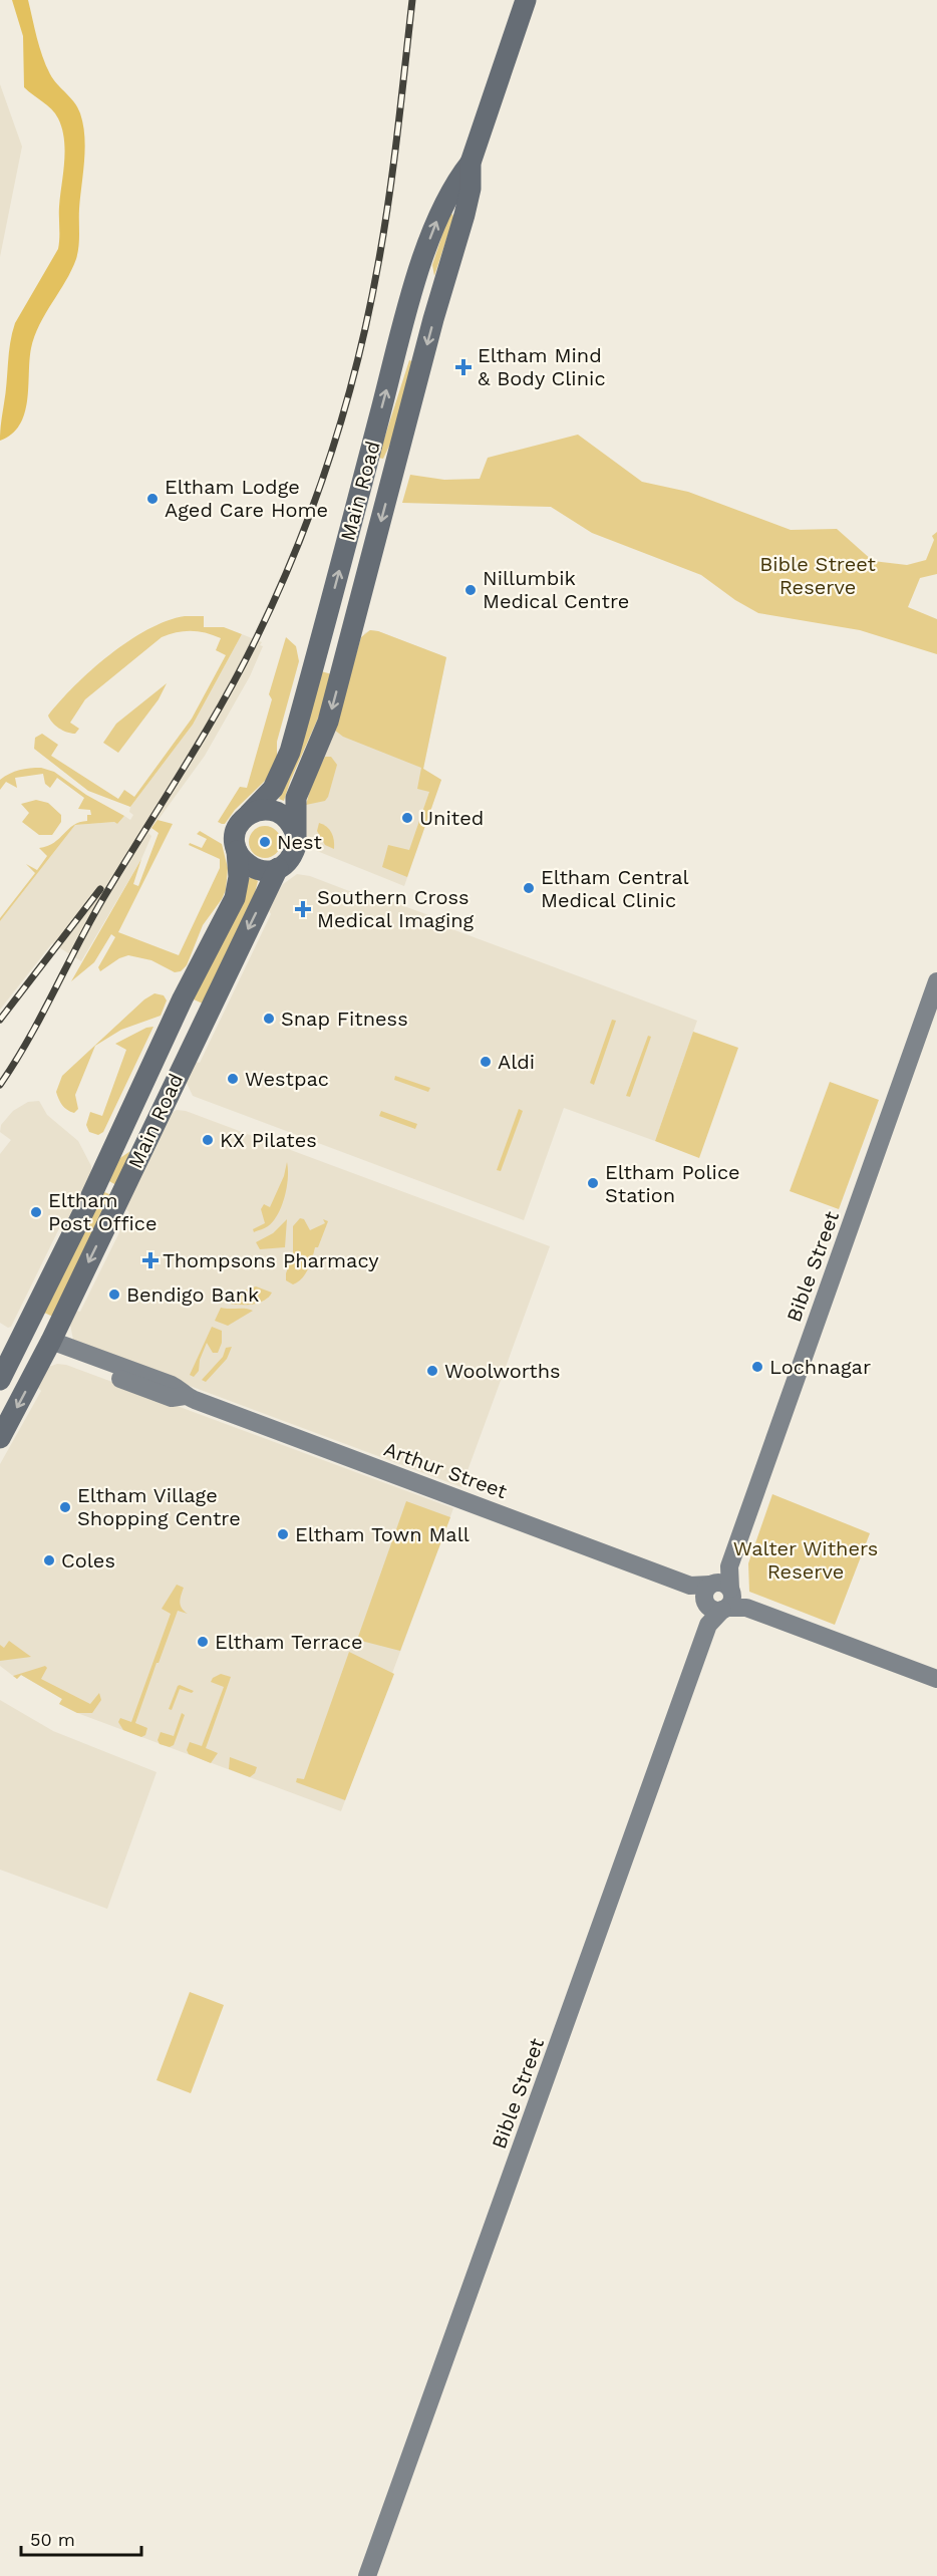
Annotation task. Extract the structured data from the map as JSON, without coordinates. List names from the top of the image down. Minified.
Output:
{"streets":{"main road":["Main Road"],"street":["Bible Street","Arthur Street"]},"crossings":[["Main Road","Arthur Street"],["Bible Street","Arthur Street"]],"parks":["Bible Street Reserve","Walter Withers Reserve"],"places":{"health":["Eltham Mind & Body Clinic","Southern Cross Medical Imaging","Thompsons Pharmacy"],"other":["Eltham Lodge Aged Care Home","Nillumbik Medical Centre","United","Nest","Eltham Central Medical Clinic","Snap Fitness","Aldi","Westpac","KX Pilates","Eltham Police Station","Eltham Post Office","Bendigo Bank","Lochnagar","Woolworths","Eltham Village Shopping Centre","Eltham Town Mall","Coles","Eltham Terrace"]},"scale_bar":"50 m"}
